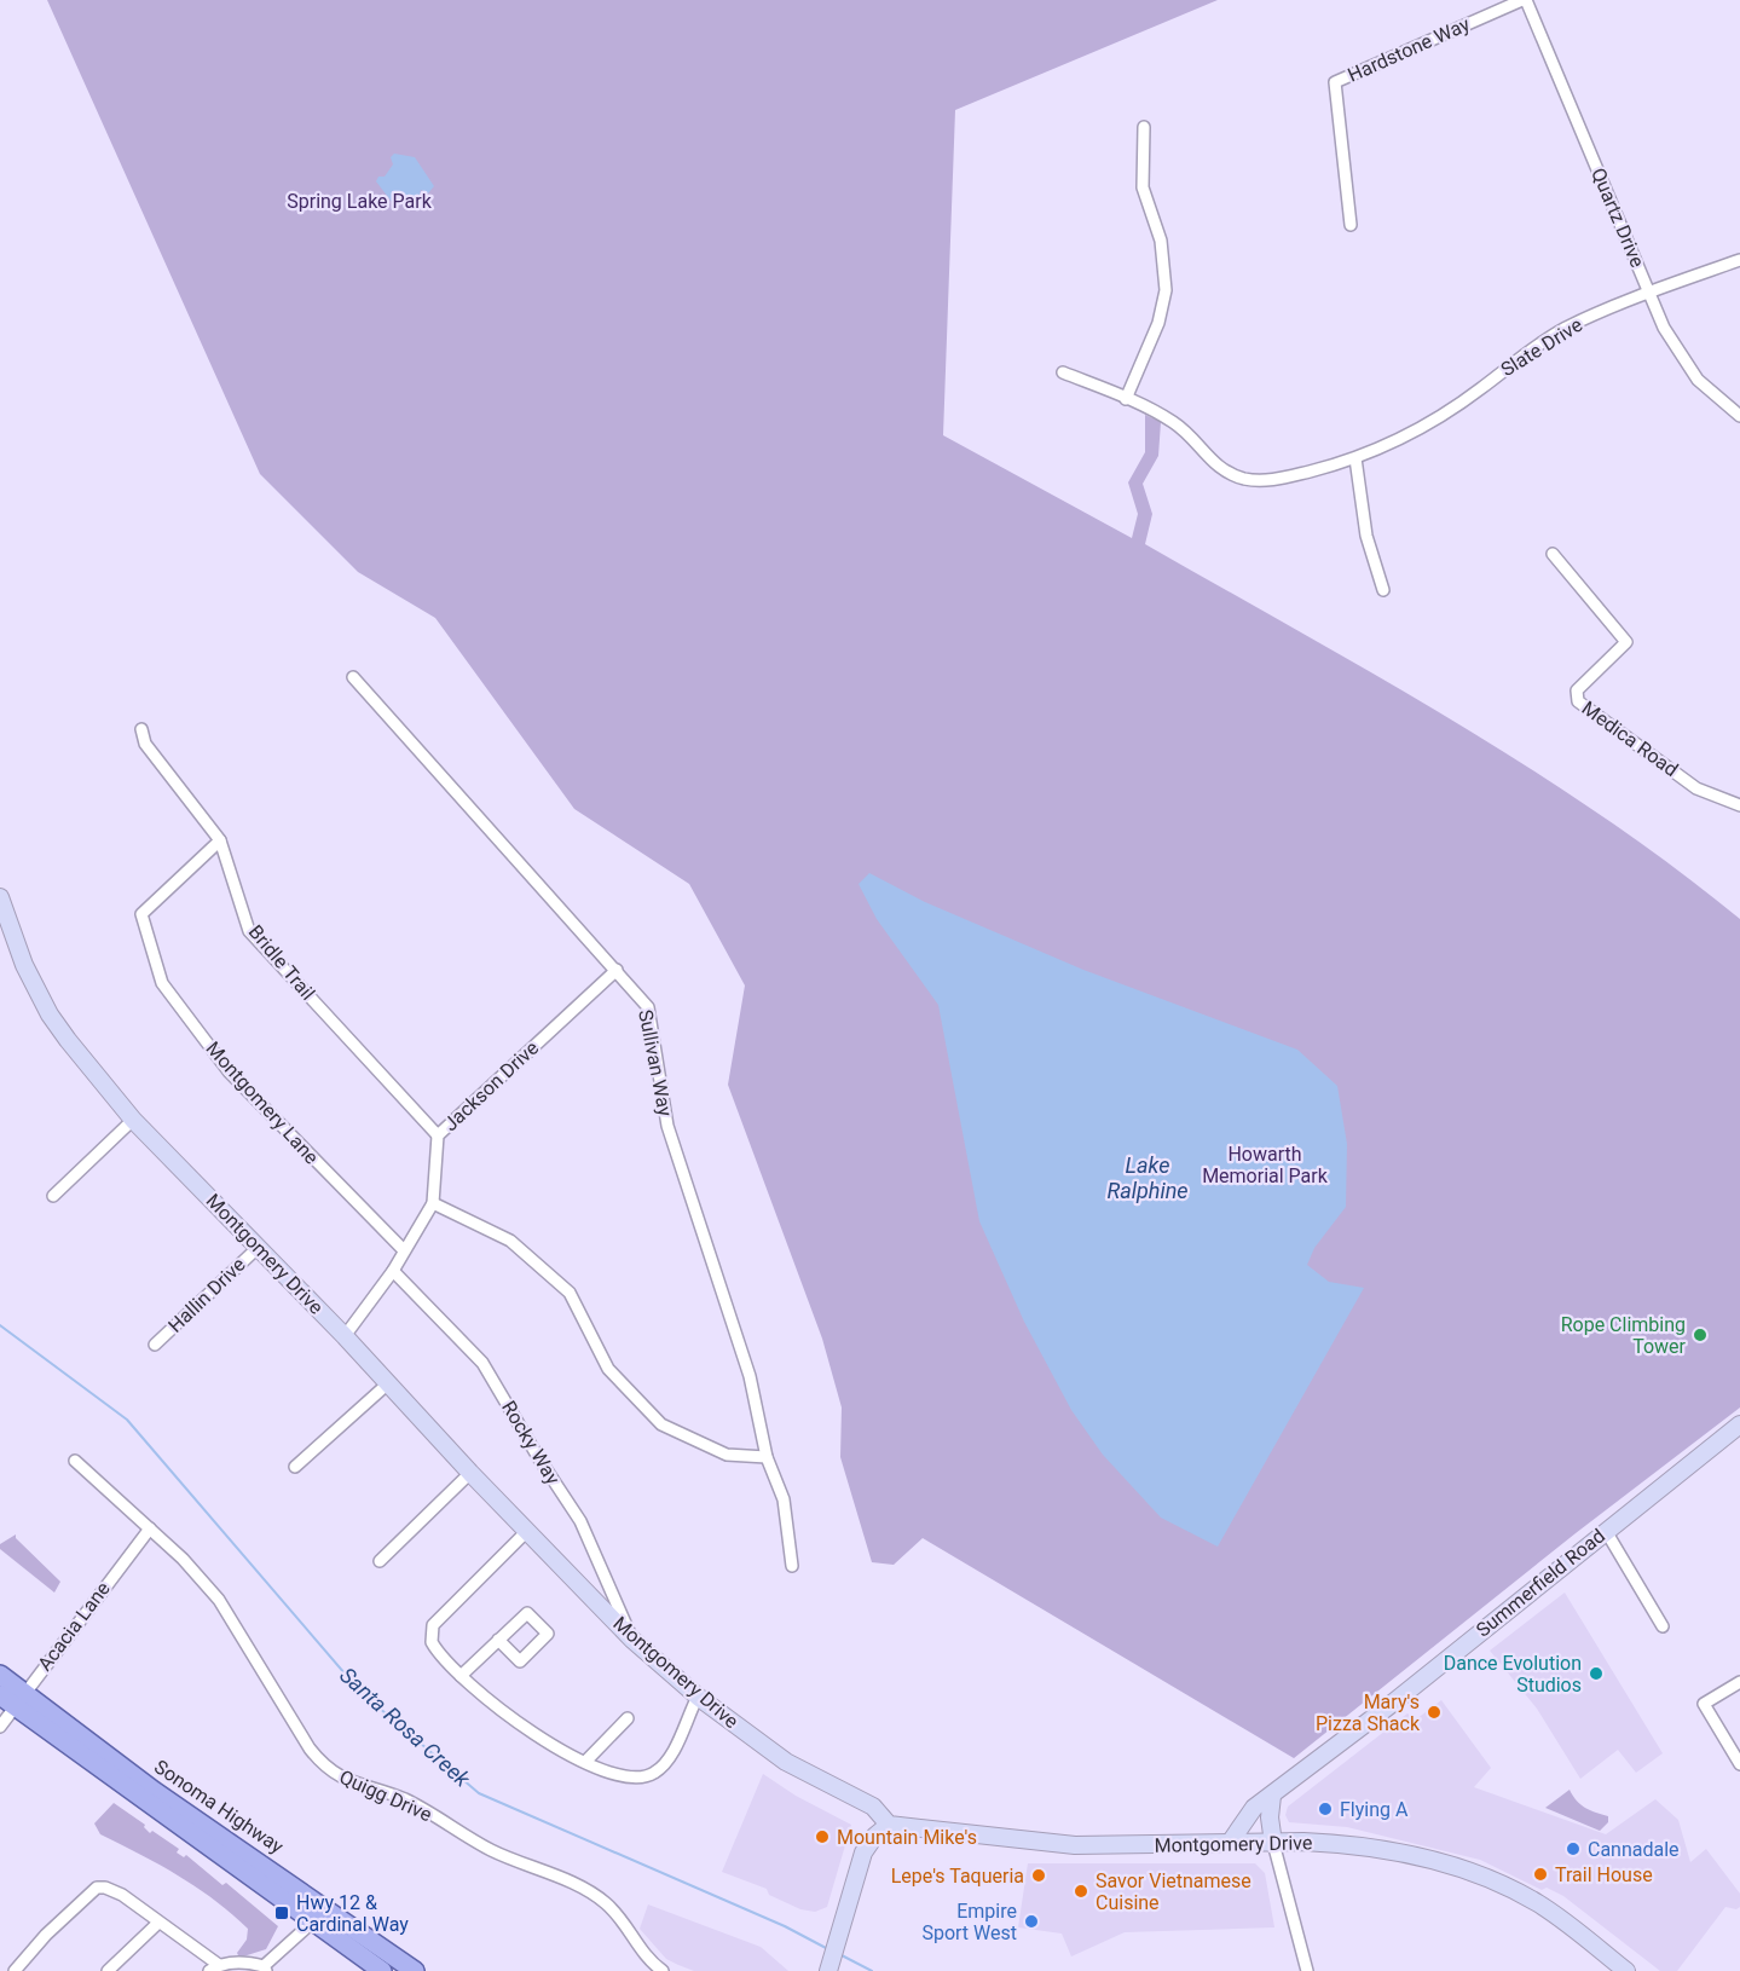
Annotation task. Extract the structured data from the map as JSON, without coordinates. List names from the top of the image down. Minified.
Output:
{"streets":{"main road":["Sonoma Highway"],"street":["Hardstone Way","Quartz Drive","Slate Drive","Medica Road","Bridle Trail","Sullivan Way","Jackson Drive","Montgomery Lane","Montgomery Drive","Hallin Drive","Rocky Way","Summerfield Road","Acacia Lane","Quigg Drive"]},"crossings":[["Hardstone Way","Quartz Drive"],["Quartz Drive","Slate Drive"],["Bridle Trail","Jackson Drive"],["Bridle Trail","Montgomery Lane"],["Sullivan Way","Jackson Drive"],["Jackson Drive","Montgomery Lane"],["Jackson Drive","Montgomery Drive"],["Jackson Drive","Rocky Way"],["Montgomery Drive","Hallin Drive"],["Montgomery Drive","Rocky Way"],["Montgomery Drive","Summerfield Road"],["Acacia Lane","Quigg Drive"],["Acacia Lane","Sonoma Highway"]],"water":["Lake Ralphine","Santa Rosa Creek"],"parks":["Spring Lake Park","Howarth Memorial Park"],"places":{"other":["Rope Climbing Tower","Dance Evolution Studios","Mary's Pizza Shack","Flying A","Mountain Mike's","Cannadale","Trail House","Lepe's Taqueria","Savor Vietnamese Cuisine","Empire Sport West"],"transit":["Hwy 12 & Cardinal Way"]}}
